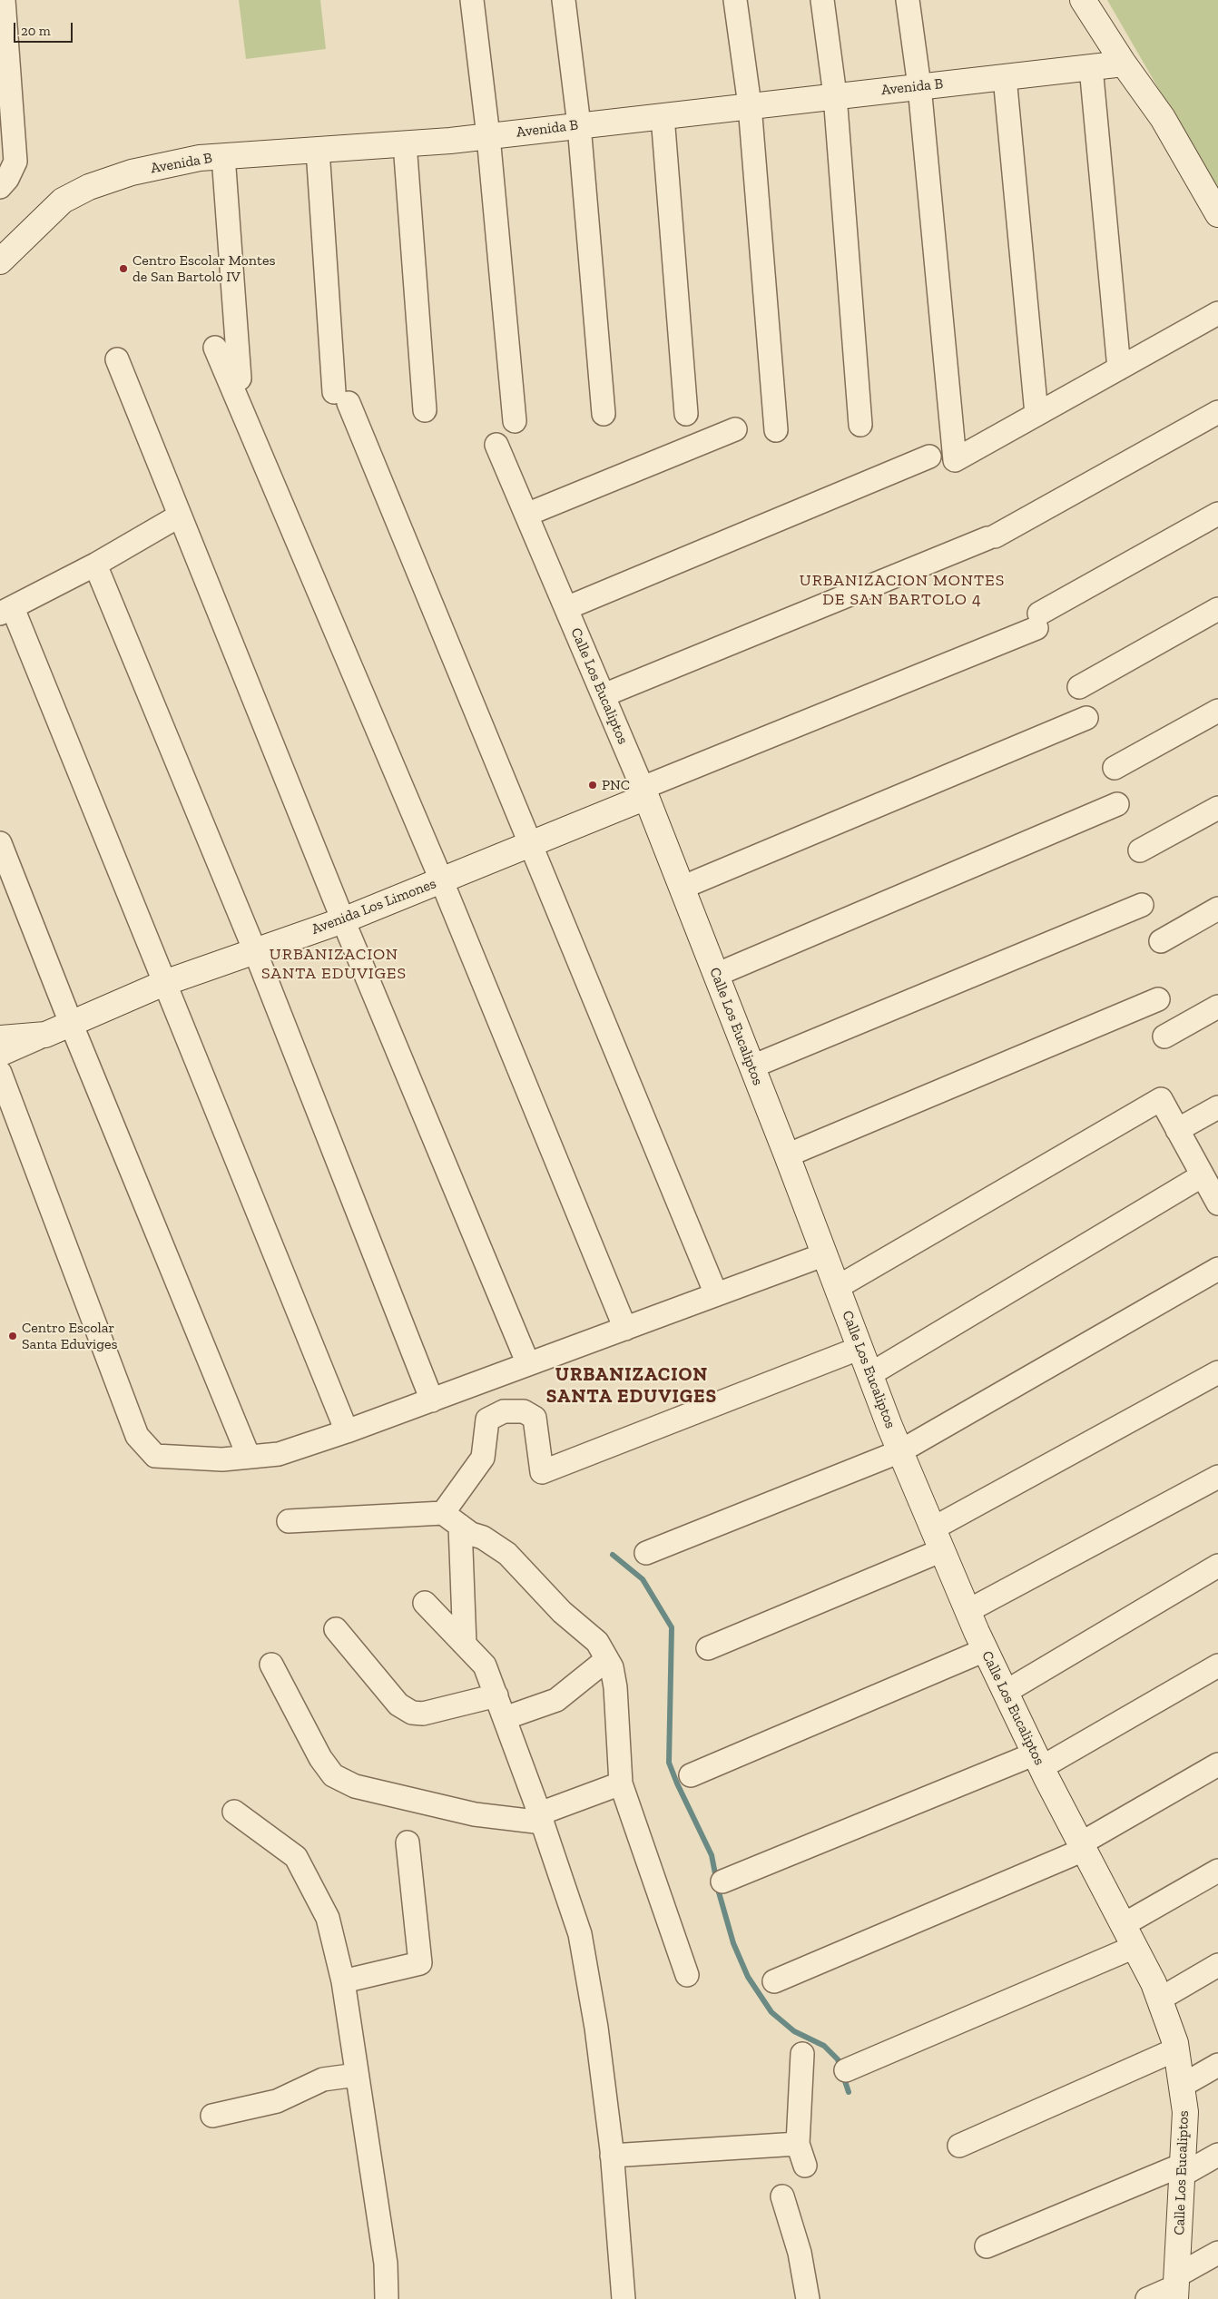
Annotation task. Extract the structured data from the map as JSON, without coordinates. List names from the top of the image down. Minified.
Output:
{"streets":{"street":["Avenida B","Calle Los Eucaliptos","Avenida Los Limones"]},"crossings":[["Calle Los Eucaliptos","Avenida Los Limones"]],"districts":["URBANIZACION MONTES DE SAN BARTOLO 4","URBANIZACION SANTA EDUVIGES","URBANIZACION SANTA EDUVIGES"],"places":["Centro Escolar Montes de San Bartolo IV","PNC","Centro Escolar Santa Eduviges"],"scale_bar":"20 m"}
